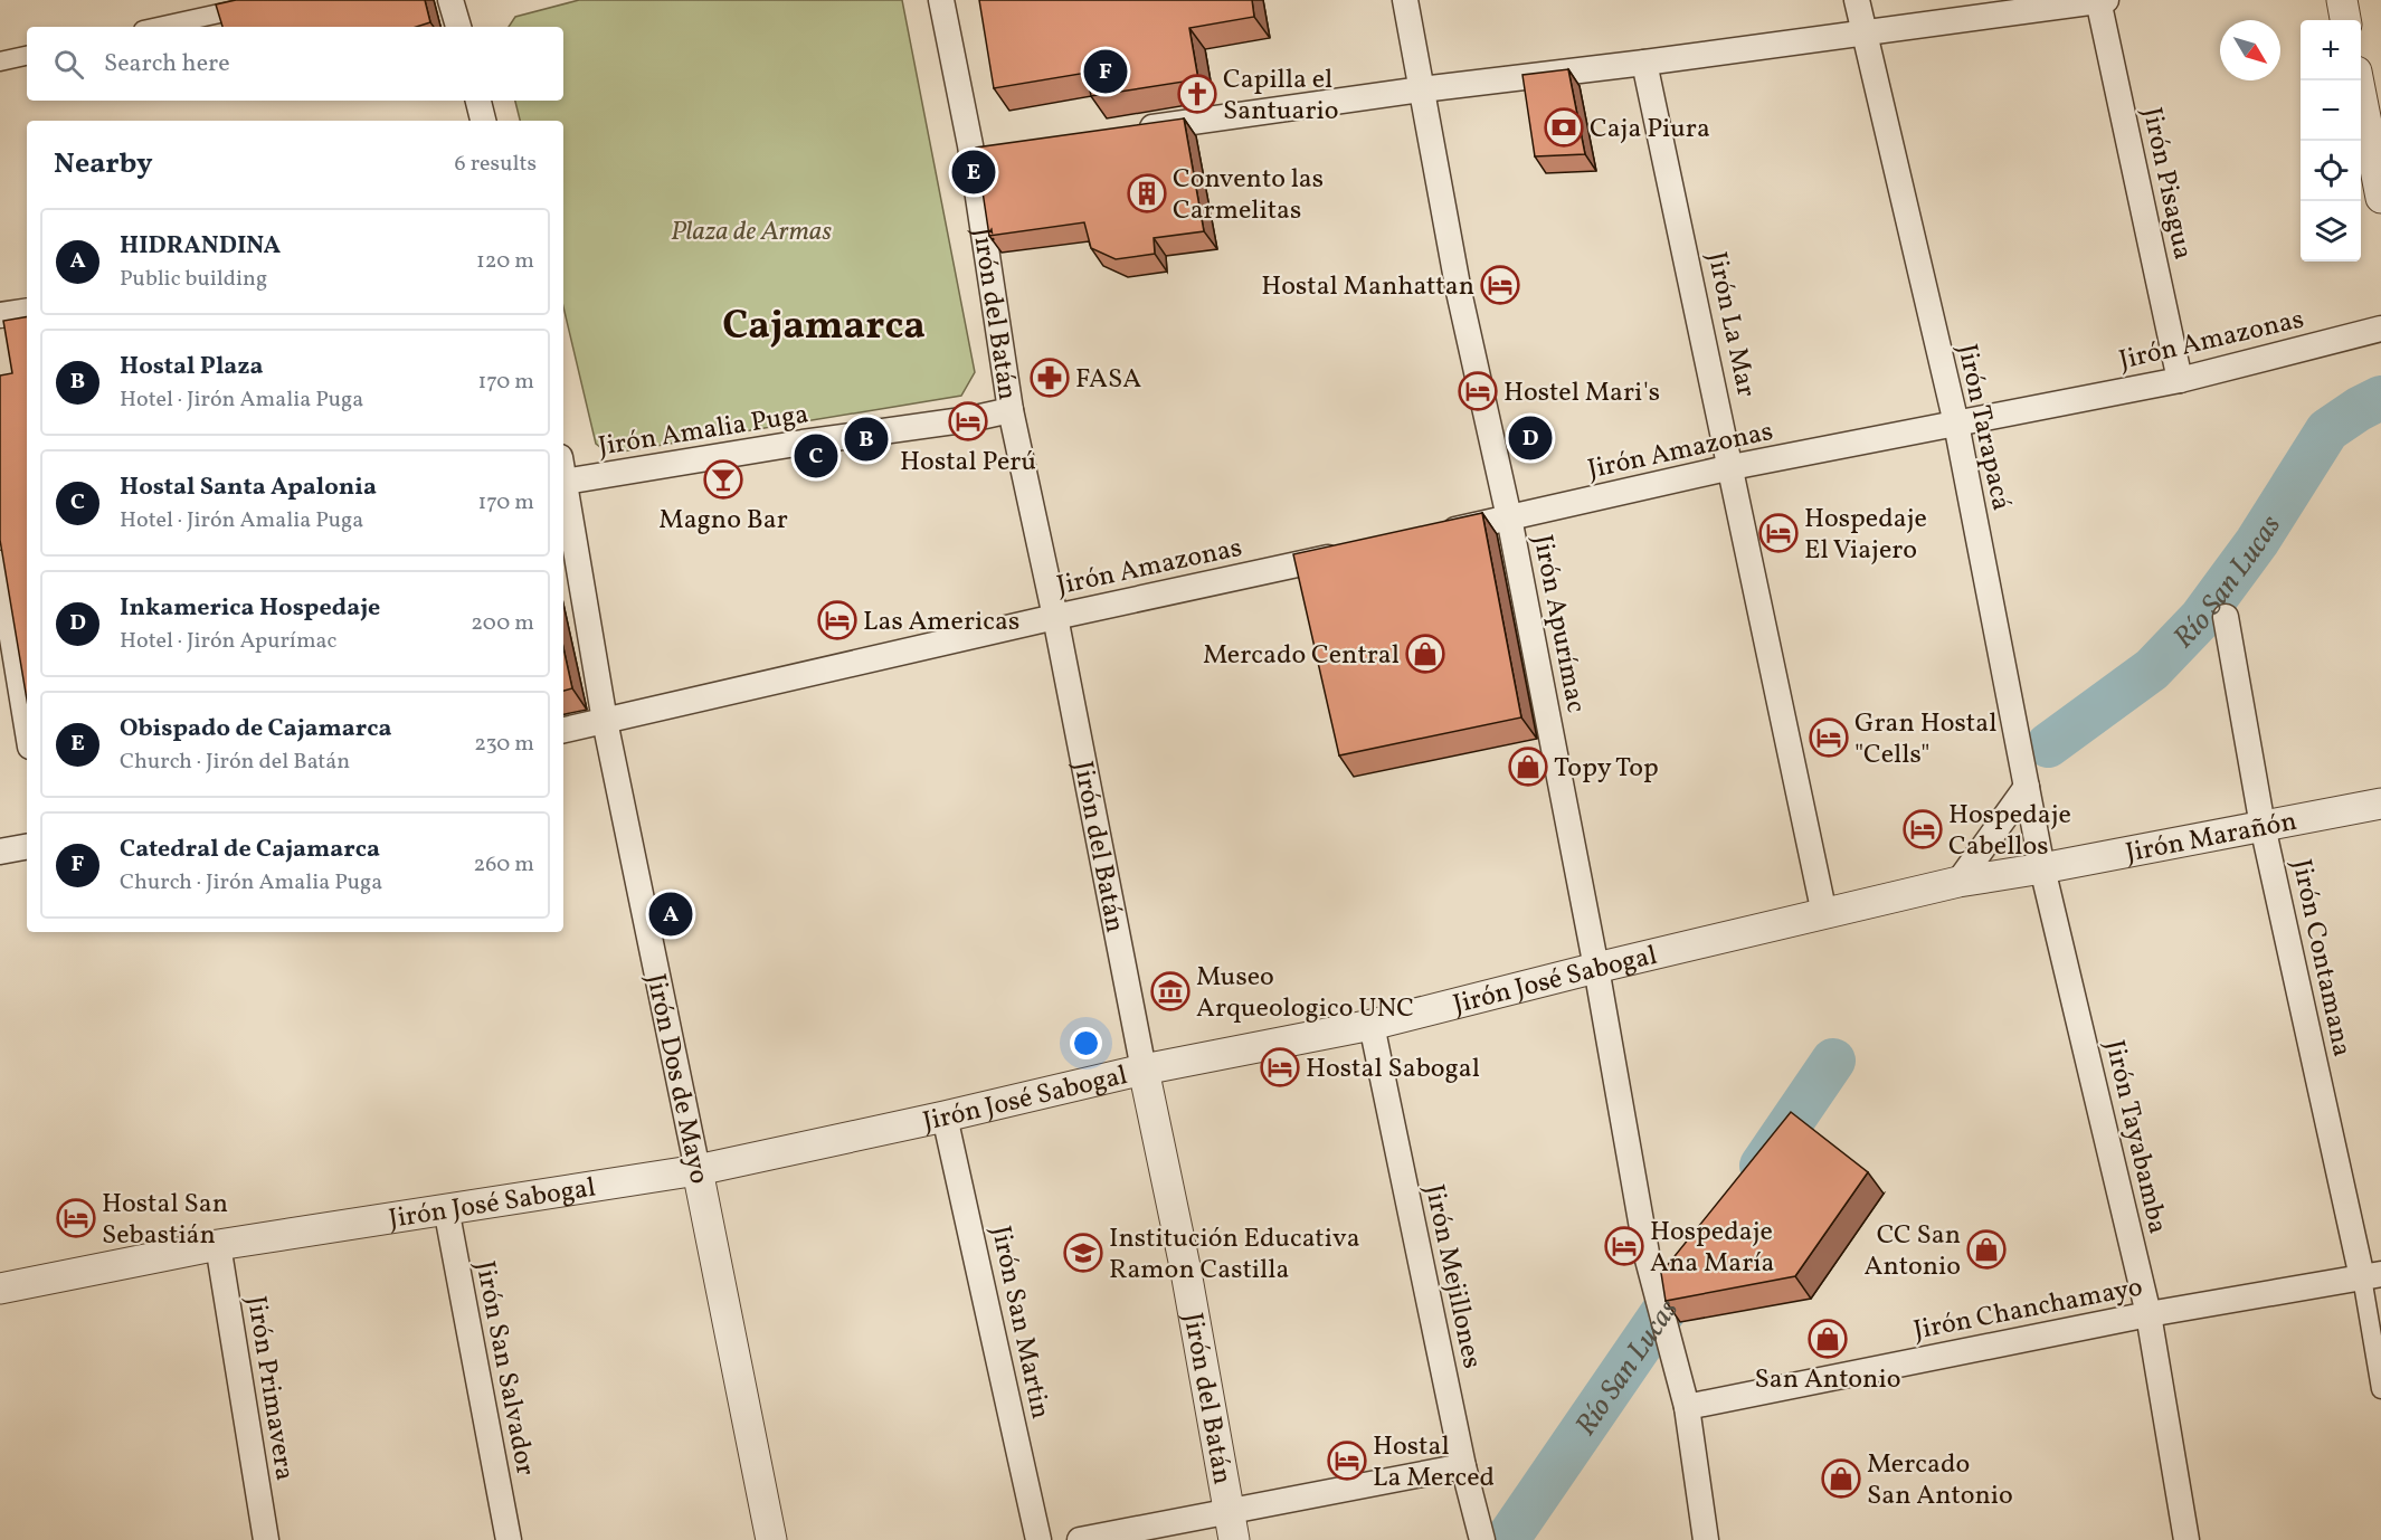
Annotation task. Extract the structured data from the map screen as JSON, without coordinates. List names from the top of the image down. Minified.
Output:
{"streets":{"street":["Jirón Pisagua","Jirón del Batán","Jirón La Mar","Jirón Amazonas","Jirón Tarapacá","Jirón Amalia Puga","Jirón Apurímac","Jirón Marañón","Jirón Contamana","Jirón José Sabogal","Jirón Dos de Mayo","Jirón Tayabamba","Jirón Mejillones","Jirón Chanchamayo","Jirón San Martin","Jirón San Salvador","Jirón Primavera"]},"crossings":[["Jirón Pisagua","Jirón Amazonas"],["Jirón del Batán","Jirón Amazonas"],["Jirón del Batán","Jirón Amalia Puga"],["Jirón del Batán","Jirón José Sabogal"],["Jirón La Mar","Jirón Amazonas"],["Jirón La Mar","Jirón José Sabogal"],["Jirón Amazonas","Jirón Tarapacá"],["Jirón Amazonas","Jirón Apurímac"],["Jirón Amazonas","Jirón Dos de Mayo"],["Jirón Tarapacá","Jirón Marañón"],["Jirón Tarapacá","Jirón José Sabogal"],["Jirón Tarapacá","Jirón Tayabamba"],["Jirón Apurímac","Jirón José Sabogal"],["Jirón Apurímac","Jirón Chanchamayo"],["Jirón Marañón","Jirón Contamana"],["Jirón Marañón","Jirón José Sabogal"],["Jirón Marañón","Jirón Tayabamba"],["Jirón Contamana","Jirón Chanchamayo"],["Jirón José Sabogal","Jirón Dos de Mayo"],["Jirón José Sabogal","Jirón Tayabamba"],["Jirón José Sabogal","Jirón Mejillones"],["Jirón José Sabogal","Jirón San Martin"],["Jirón José Sabogal","Jirón San Salvador"],["Jirón José Sabogal","Jirón Primavera"],["Jirón Tayabamba","Jirón Chanchamayo"]],"districts":["Cajamarca"],"water":["Río San Lucas"],"parks":["Plaza de Armas"],"places":{"church":["Capilla el Santuario"],"bank":["Caja Piura"],"building":["Convento las Carmelitas"],"hotel":["Hostal Manhattan","Hostel Mari's","Hostal Perú","Hospedaje El Viajero","Las Americas","Gran Hostal \"Cells\"","Hospedaje Cabellos","Hostal Sabogal","Hostal San Sebastián","Hospedaje Ana María","Hostal La Merced"],"pharmacy":["FASA"],"bar":["Magno Bar"],"shop":["Mercado Central","Topy Top","CC San Antonio","San Antonio","Mercado San Antonio"],"museum":["Museo Arqueologico UNC"],"school or university":["Institución Educativa Ramon Castilla"]},"north":"bottom right","page":{"map_buttons":["+","−"],"search":"Search here","pins":["F","E","D","B","C","A"],"heading":["Nearby","6 results"],"list":[{"mark":"A","name":"HIDRANDINA","note":"Public building","value":"120 m"},{"mark":"B","name":"Hostal Plaza","note":"Hotel · Jirón Amalia Puga","value":"170 m"},{"mark":"C","name":"Hostal Santa Apalonia","note":"Hotel · Jirón Amalia Puga","value":"170 m"},{"mark":"D","name":"Inkamerica Hospedaje","note":"Hotel · Jirón Apurímac","value":"200 m"},{"mark":"E","name":"Obispado de Cajamarca","note":"Church · Jirón del Batán","value":"230 m"},{"mark":"F","name":"Catedral de Cajamarca","note":"Church · Jirón Amalia Puga","value":"260 m"}]}}
